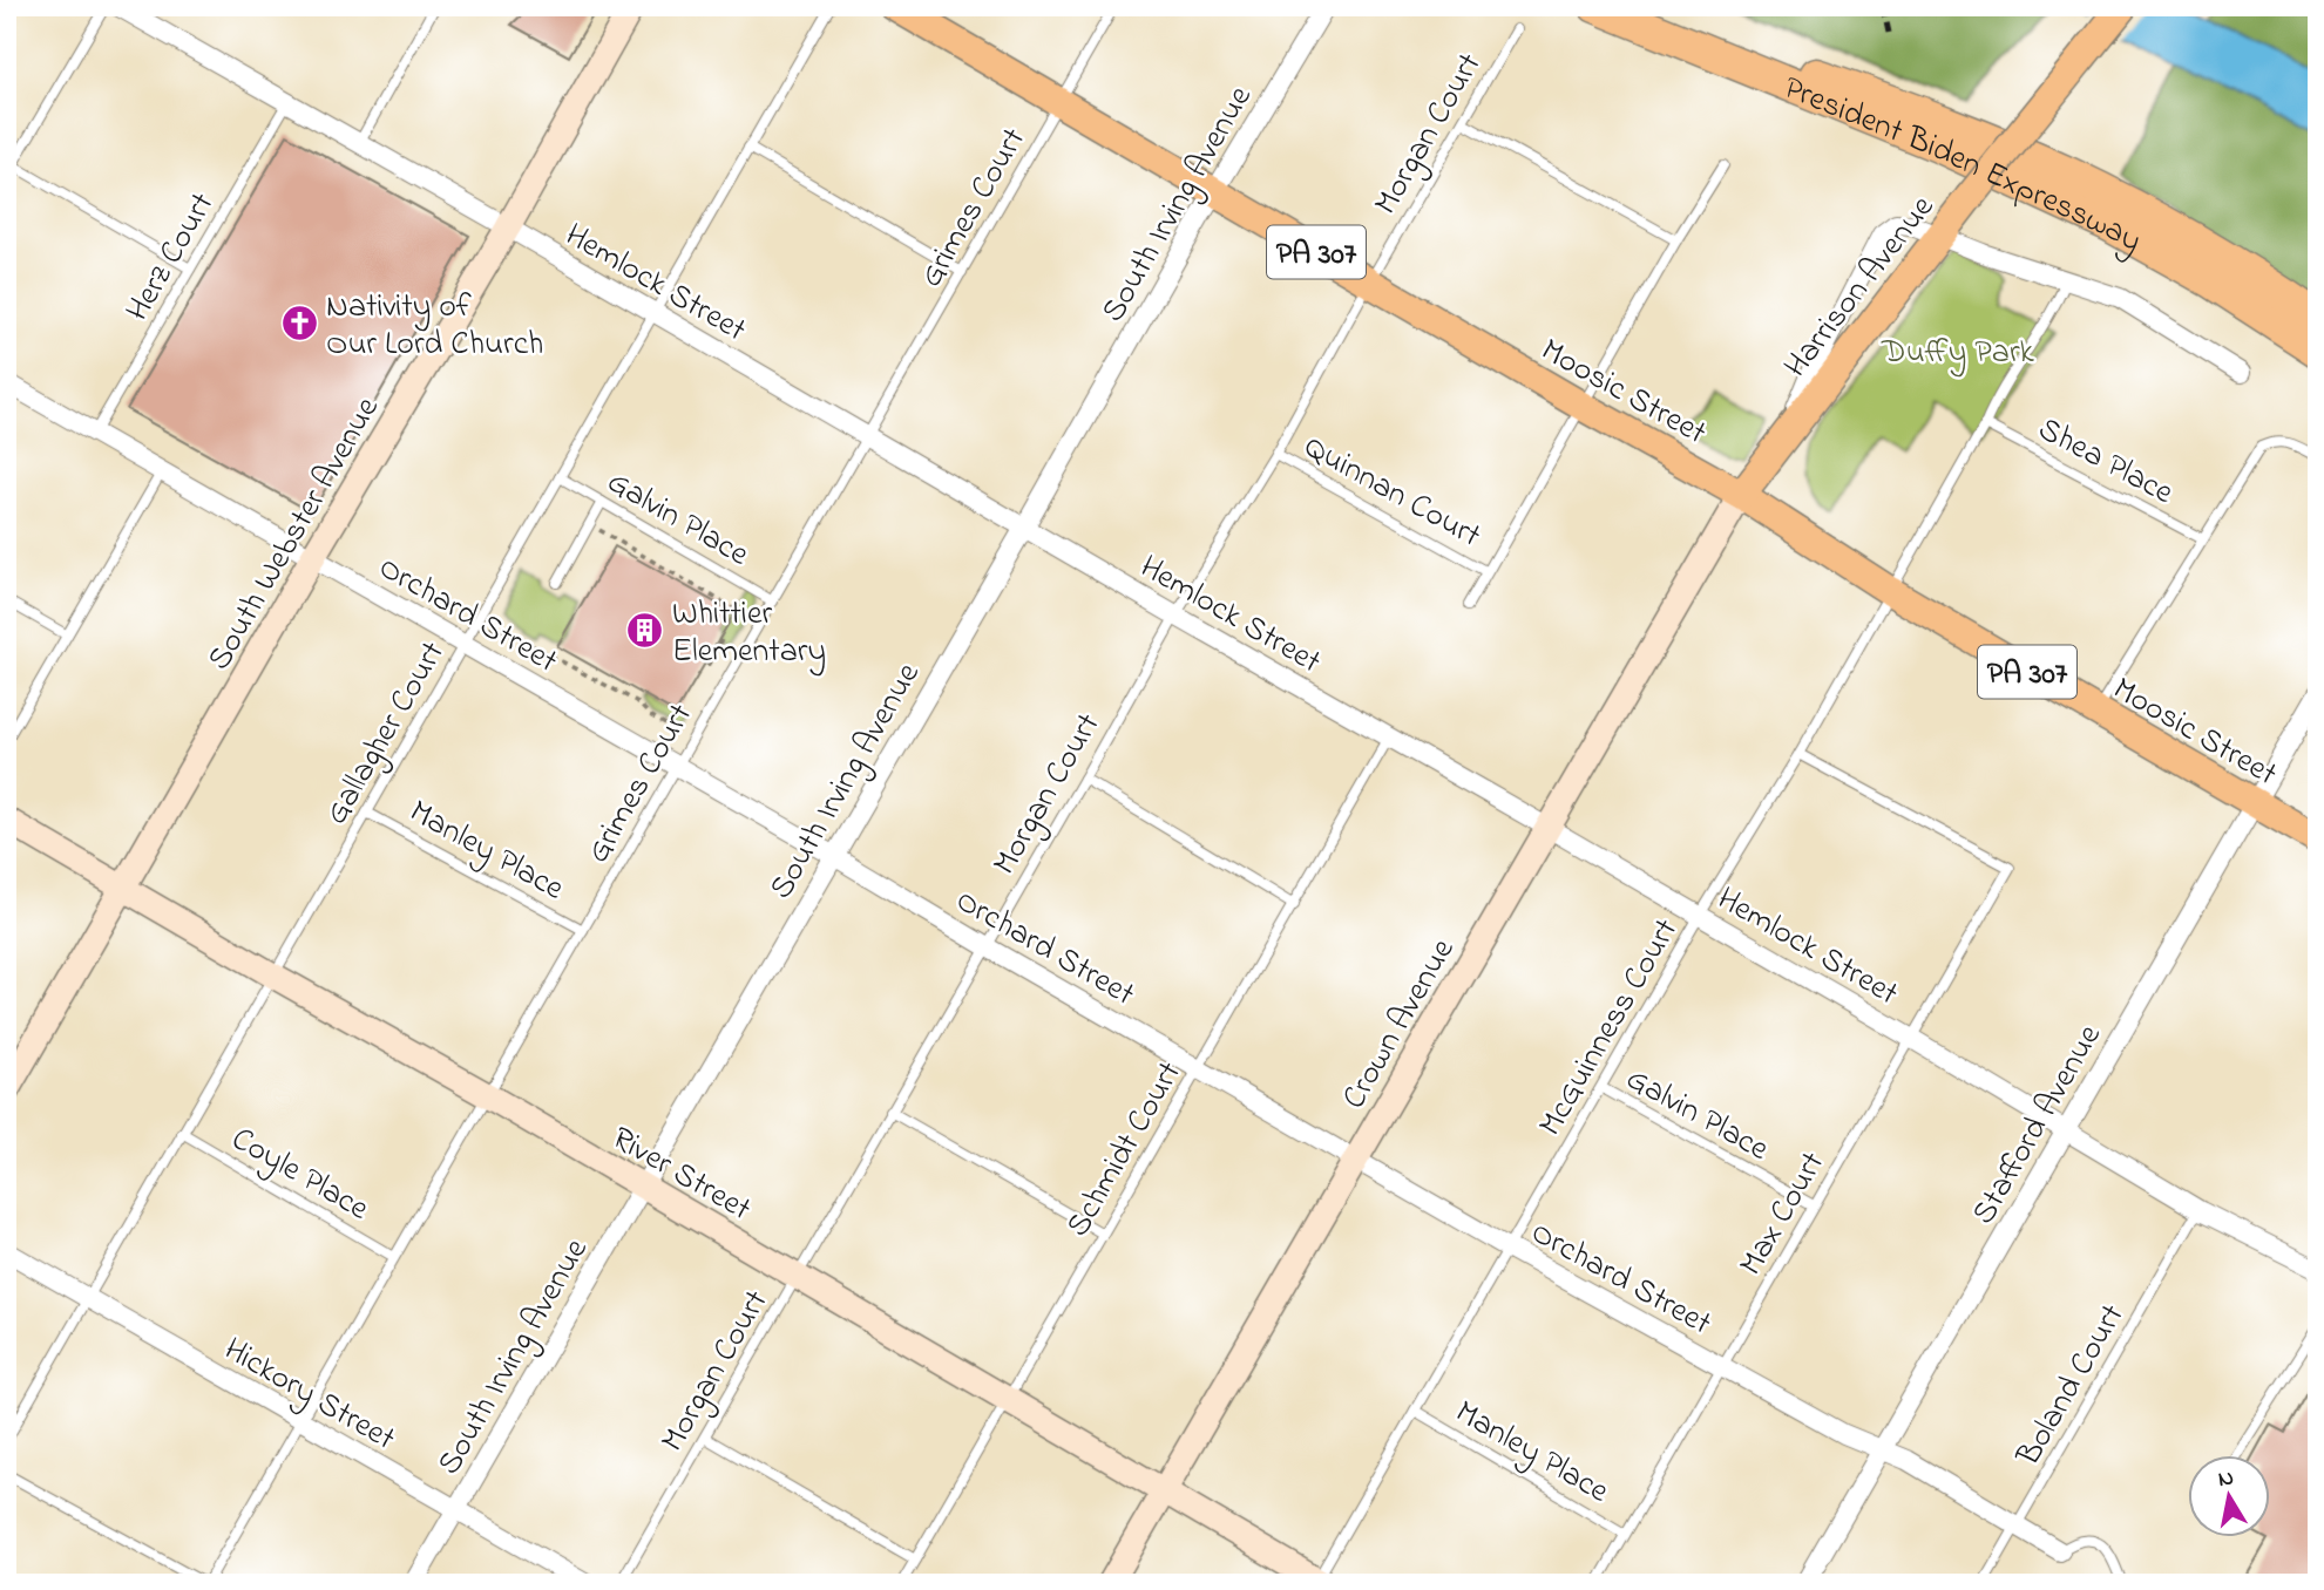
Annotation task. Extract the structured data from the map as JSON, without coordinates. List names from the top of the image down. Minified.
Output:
{"streets":{"highway":["President Biden Expressway"],"main road":["PA 307","Harrison Avenue","Moosic Street","South Webster Avenue","Crown Avenue","River Street"],"street":["South Irving Avenue","Hemlock Street","Orchard Street","Stafford Avenue","Hickory Street"],"lane":["Morgan Court","Grimes Court","Herz Court","Shea Place","Quinnan Court","Galvin Place","Gallagher Court","Manley Place","McGuinness Court","Schmidt Court","Coyle Place","Max Court","Boland Court"]},"crossings":[["Morgan Court","Hemlock Street"],["Morgan Court","Moosic Street"],["Morgan Court","Quinnan Court"],["Morgan Court","Orchard Street"],["Morgan Court","River Street"],["South Irving Avenue","Hemlock Street"],["South Irving Avenue","Moosic Street"],["South Irving Avenue","Orchard Street"],["South Irving Avenue","River Street"],["South Irving Avenue","Hickory Street"],["Grimes Court","Hemlock Street"],["Grimes Court","Moosic Street"],["Grimes Court","Galvin Place"],["Grimes Court","Orchard Street"],["Grimes Court","Manley Place"],["Grimes Court","Coyle Place"],["Grimes Court","River Street"],["Grimes Court","Hickory Street"],["Herz Court","Hemlock Street"],["Herz Court","Orchard Street"],["Hemlock Street","South Webster Avenue"],["Hemlock Street","Gallagher Court"],["Hemlock Street","Crown Avenue"],["Hemlock Street","McGuinness Court"],["Hemlock Street","Stafford Avenue"],["Hemlock Street","Schmidt Court"],["Hemlock Street","Max Court"],["Hemlock Street","Boland Court"],["Harrison Avenue","Moosic Street"],["Harrison Avenue","Crown Avenue"],["Moosic Street","Crown Avenue"],["Moosic Street","McGuinness Court"],["Moosic Street","Stafford Avenue"],["Shea Place","McGuinness Court"],["Galvin Place","Gallagher Court"],["Galvin Place","McGuinness Court"],["Galvin Place","Max Court"],["South Webster Avenue","Orchard Street"],["South Webster Avenue","River Street"],["Orchard Street","Gallagher Court"],["Orchard Street","Crown Avenue"],["Orchard Street","McGuinness Court"],["Orchard Street","Stafford Avenue"],["Orchard Street","Schmidt Court"],["Orchard Street","Max Court"],["Orchard Street","Boland Court"],["Gallagher Court","Manley Place"],["Gallagher Court","Coyle Place"],["Gallagher Court","River Street"],["Gallagher Court","Hickory Street"],["Manley Place","McGuinness Court"],["Manley Place","Max Court"],["Crown Avenue","River Street"],["McGuinness Court","River Street"],["McGuinness Court","Max Court"],["Schmidt Court","River Street"]],"parks":["Duffy Park"],"places":{"church":["Nativity of Our Lord Church"],"building":["Whittier Elementary"]},"north":"top"}
